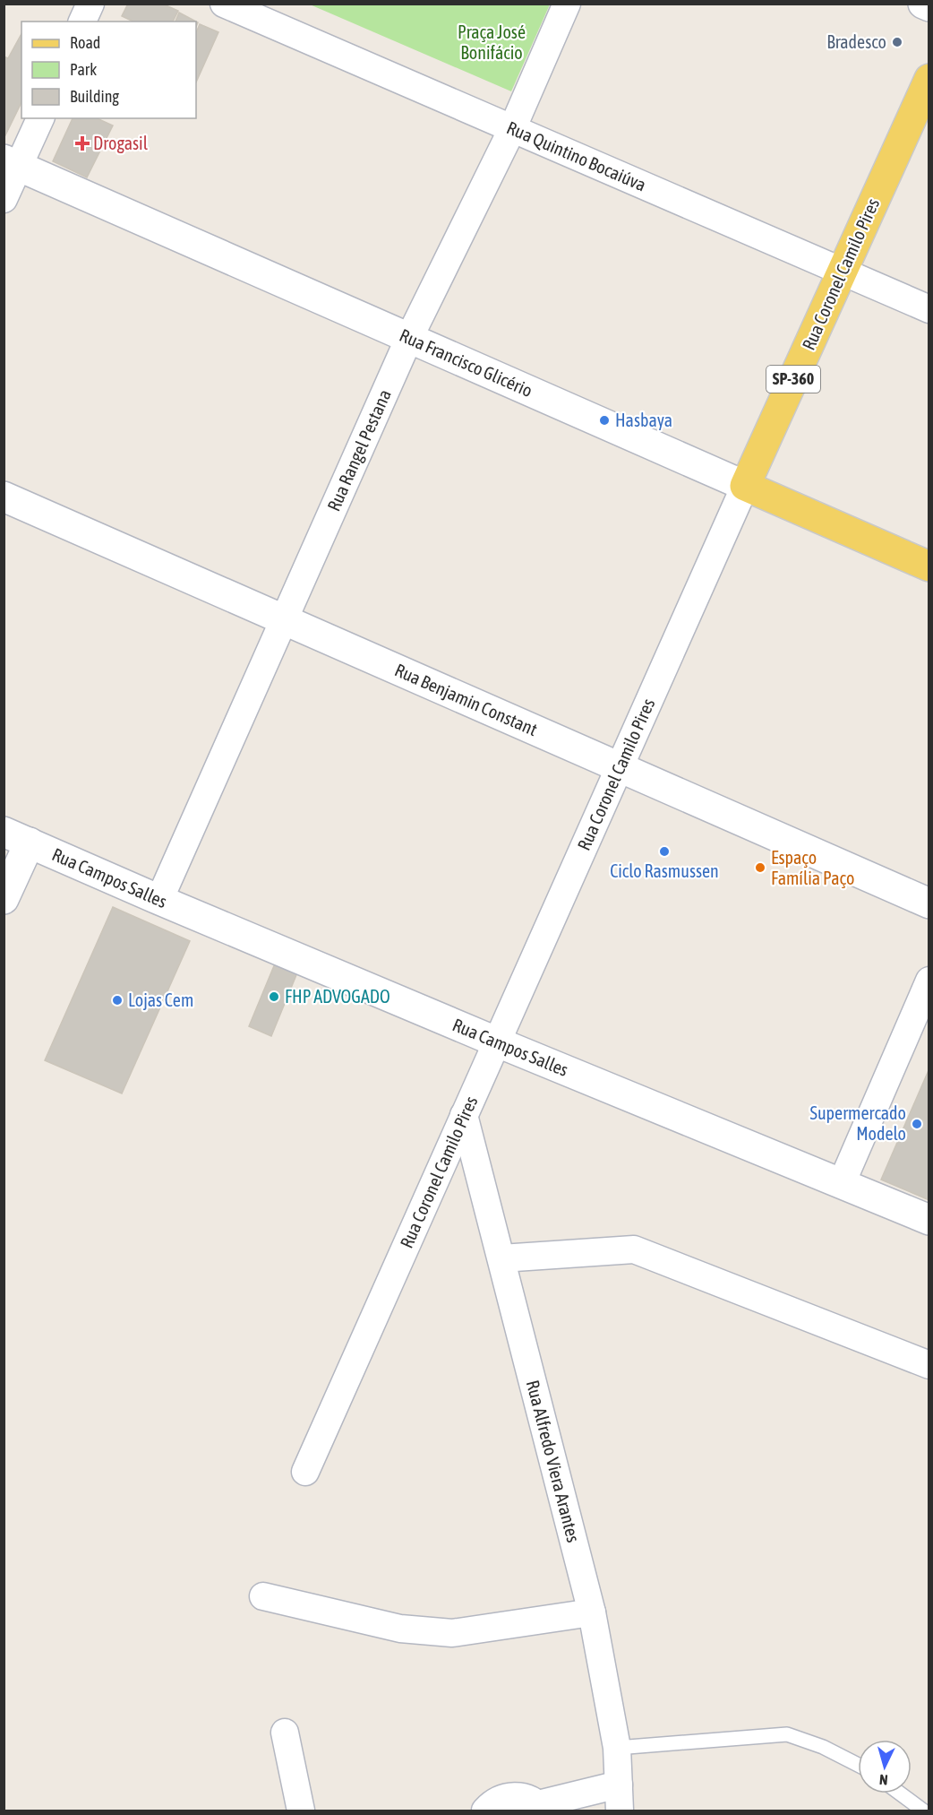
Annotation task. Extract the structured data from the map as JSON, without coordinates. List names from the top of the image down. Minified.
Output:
{"streets":{"main road":["Rua Coronel Camilo Pires","Rua Francisco Glicério","SP-360","Rua Benjamin Constant","Rua Campos Salles"],"street":["Rua Quintino Bocaiúva","Rua Rangel Pestana","Rua Alfredo Viera Arantes"]},"crossings":[["Rua Quintino Bocaiúva","Rua Coronel Camilo Pires"],["Rua Quintino Bocaiúva","Rua Rangel Pestana"],["Rua Coronel Camilo Pires","Rua Francisco Glicério"],["Rua Coronel Camilo Pires","Rua Benjamin Constant"],["Rua Coronel Camilo Pires","Rua Campos Salles"],["Rua Coronel Camilo Pires","Rua Alfredo Viera Arantes"],["Rua Francisco Glicério","Rua Rangel Pestana"],["Rua Rangel Pestana","Rua Benjamin Constant"],["Rua Rangel Pestana","Rua Campos Salles"]],"parks":["Praça José Bonifácio"],"places":{"other":["Bradesco","Hasbaya","Ciclo Rasmussen","Espaço Família Paço","FHP ADVOGADO","Lojas Cem","Supermercado Modelo"],"health":["Drogasil"]},"legend":["Road","Park","Building"],"north":"bottom"}
